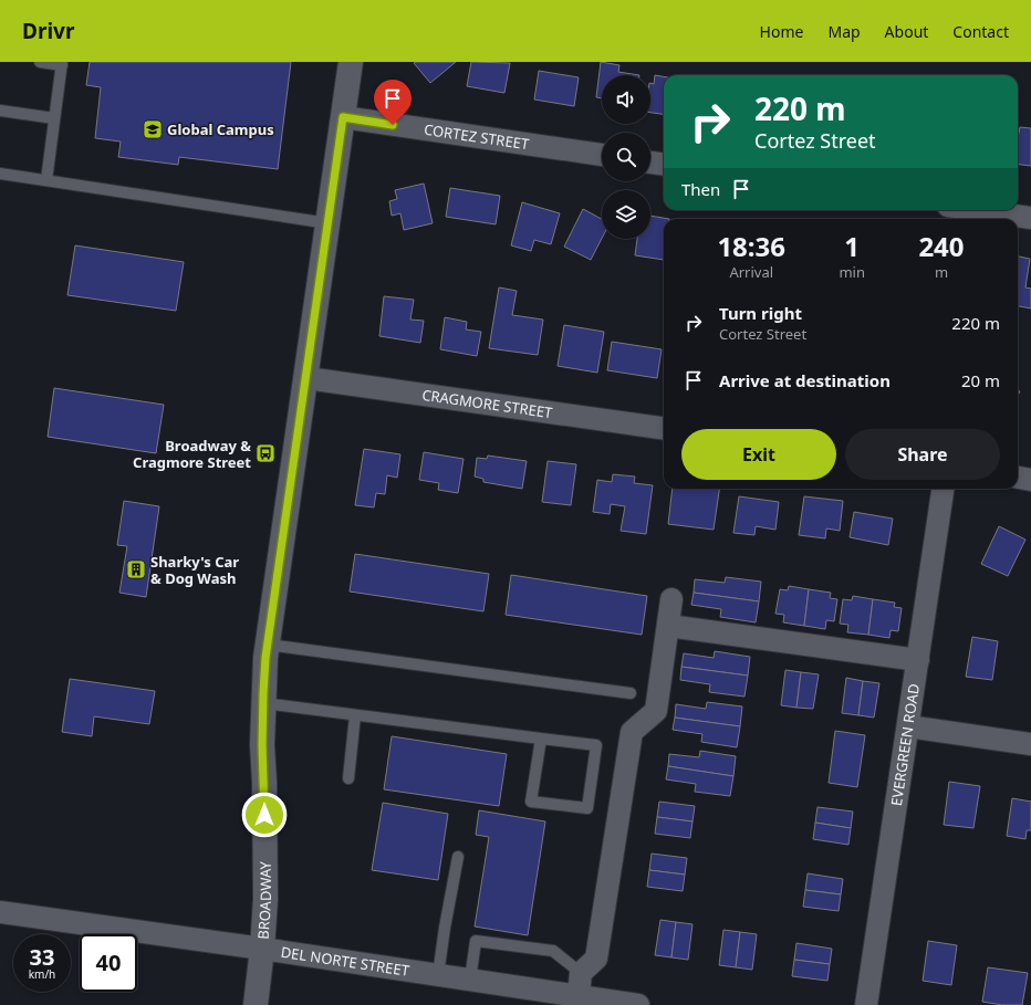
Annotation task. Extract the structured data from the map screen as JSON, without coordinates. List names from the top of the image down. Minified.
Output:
{"streets":{"street":["CORTEZ STREET","CRAGMORE STREET","EVERGREEN ROAD","BROADWAY","DEL NORTE STREET"]},"crossings":[["CORTEZ STREET","BROADWAY"],["CRAGMORE STREET","BROADWAY"],["BROADWAY","DEL NORTE STREET"]],"places":{"school or university":["Global Campus"],"bus stop":["Broadway & Cragmore Street"],"building":["Sharky's Car & Dog Wash"]},"page":{"header":"Drivr","nav":["Home","Map","About","Contact"],"turn":["220 m","Cortez Street"],"then":"Then","eta":["18:36","Arrival","1","min","240","m"],"list":[{"name":"Turn right","note":"Cortez Street","value":"220 m"},{"name":"Arrive at destination","value":"20 m"}],"buttons":["Exit","Share"],"speed":"33 km/h","limit":"40"}}
